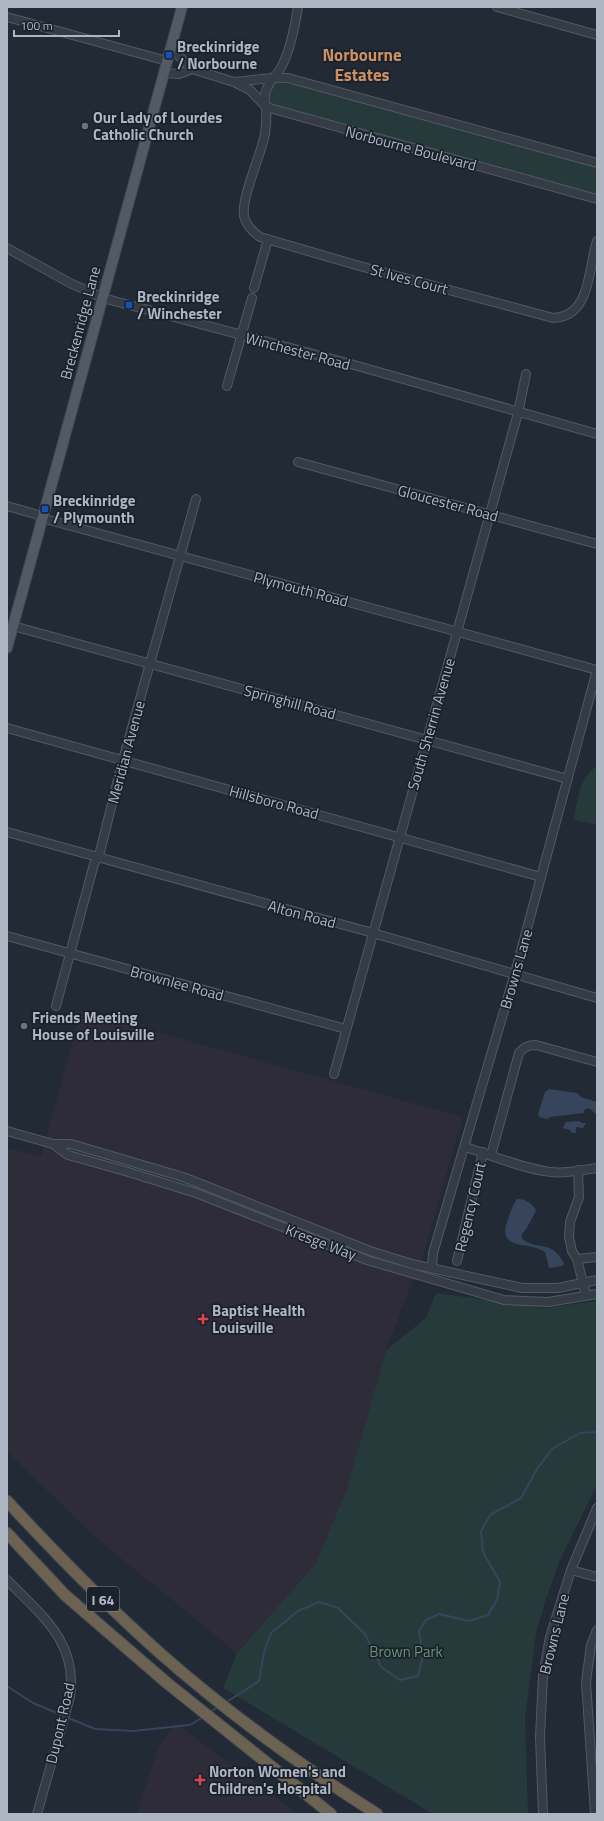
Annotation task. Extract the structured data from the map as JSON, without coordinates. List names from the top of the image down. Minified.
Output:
{"streets":{"highway":["I 64"],"main road":["Breckenridge Lane"],"street":["Norbourne Boulevard","St Ives Court","Winchester Road","Gloucester Road","Plymouth Road","Springhill Road","South Sherrin Avenue","Meridian Avenue","Hillsboro Road","Alton Road","Browns Lane","Brownlee Road","Regency Court","Kresge Way","Dupont Road"]},"crossings":[["Norbourne Boulevard","St Ives Court"],["Breckenridge Lane","Winchester Road"],["Breckenridge Lane","Plymouth Road"],["Breckenridge Lane","Springhill Road"],["Winchester Road","South Sherrin Avenue"],["Gloucester Road","South Sherrin Avenue"],["Plymouth Road","South Sherrin Avenue"],["Plymouth Road","Meridian Avenue"],["Plymouth Road","Browns Lane"],["Springhill Road","South Sherrin Avenue"],["Springhill Road","Meridian Avenue"],["Springhill Road","Browns Lane"],["South Sherrin Avenue","Hillsboro Road"],["South Sherrin Avenue","Alton Road"],["South Sherrin Avenue","Brownlee Road"],["Meridian Avenue","Hillsboro Road"],["Meridian Avenue","Alton Road"],["Meridian Avenue","Brownlee Road"],["Hillsboro Road","Browns Lane"],["Alton Road","Browns Lane"],["Browns Lane","Kresge Way"]],"districts":["Norbourne Estates"],"parks":["Brown Park"],"places":{"transit":["Breckinridge / Norbourne","Breckinridge / Winchester","Breckinridge / Plymounth"],"other":["Our Lady of Lourdes Catholic Church","Friends Meeting House of Louisville"],"health":["Baptist Health Louisville","Norton Women's and Children's Hospital"]},"scale_bar":"100 m"}
